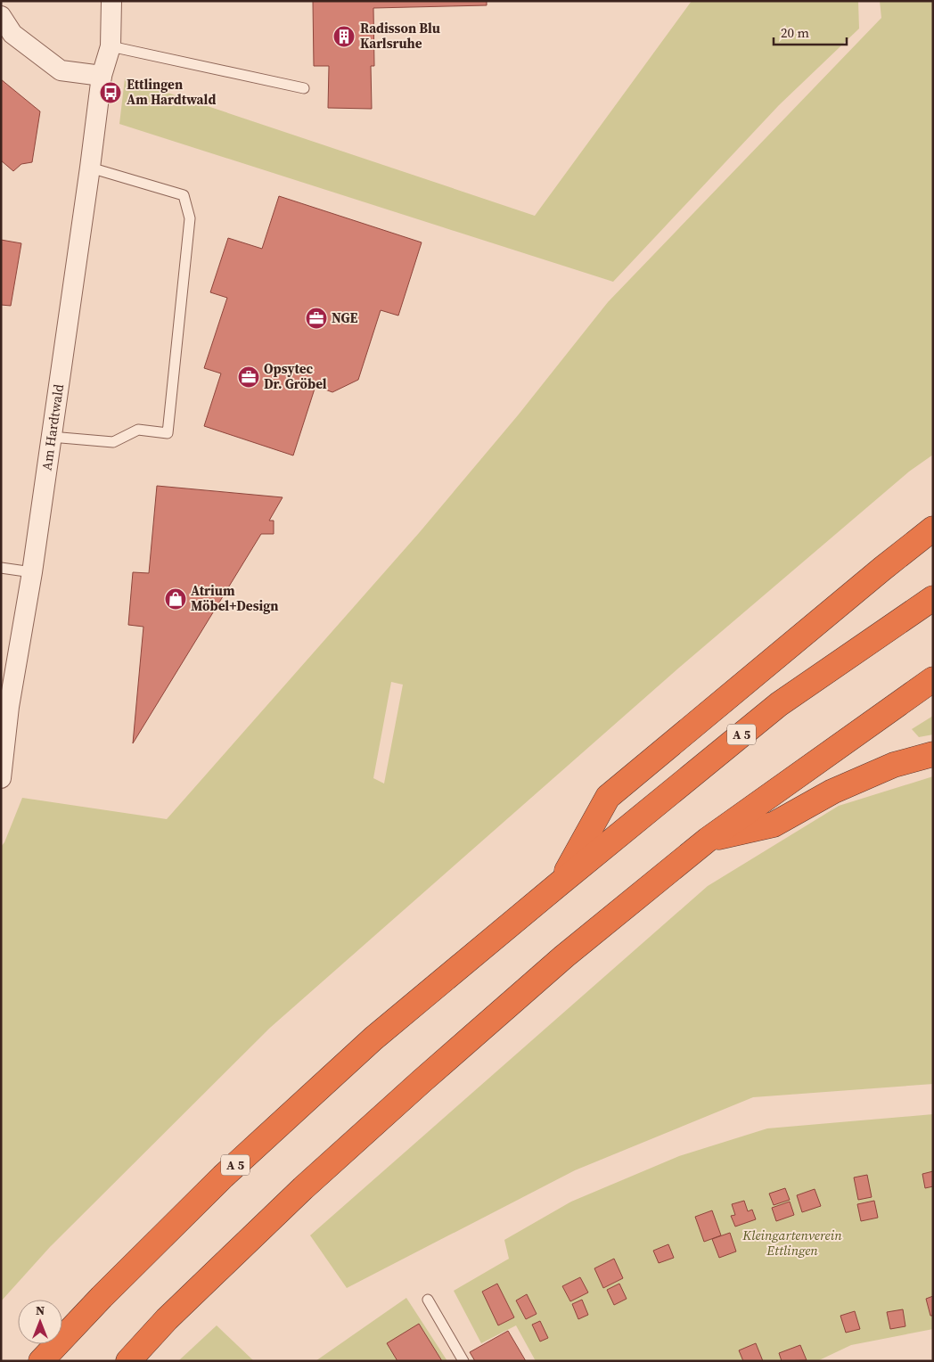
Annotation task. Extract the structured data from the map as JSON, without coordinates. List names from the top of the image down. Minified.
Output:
{"streets":{"highway":["A 5"],"street":["Am Hardtwald"]},"parks":["Kleingartenverein Ettlingen"],"places":{"building":["Radisson Blu Karlsruhe"],"bus stop":["Ettlingen Am Hardtwald"],"office":["NGE","Opsytec Dr. Gröbel"],"shop":["Atrium Möbel+Design"]},"scale_bar":"20 m","north":"top"}
